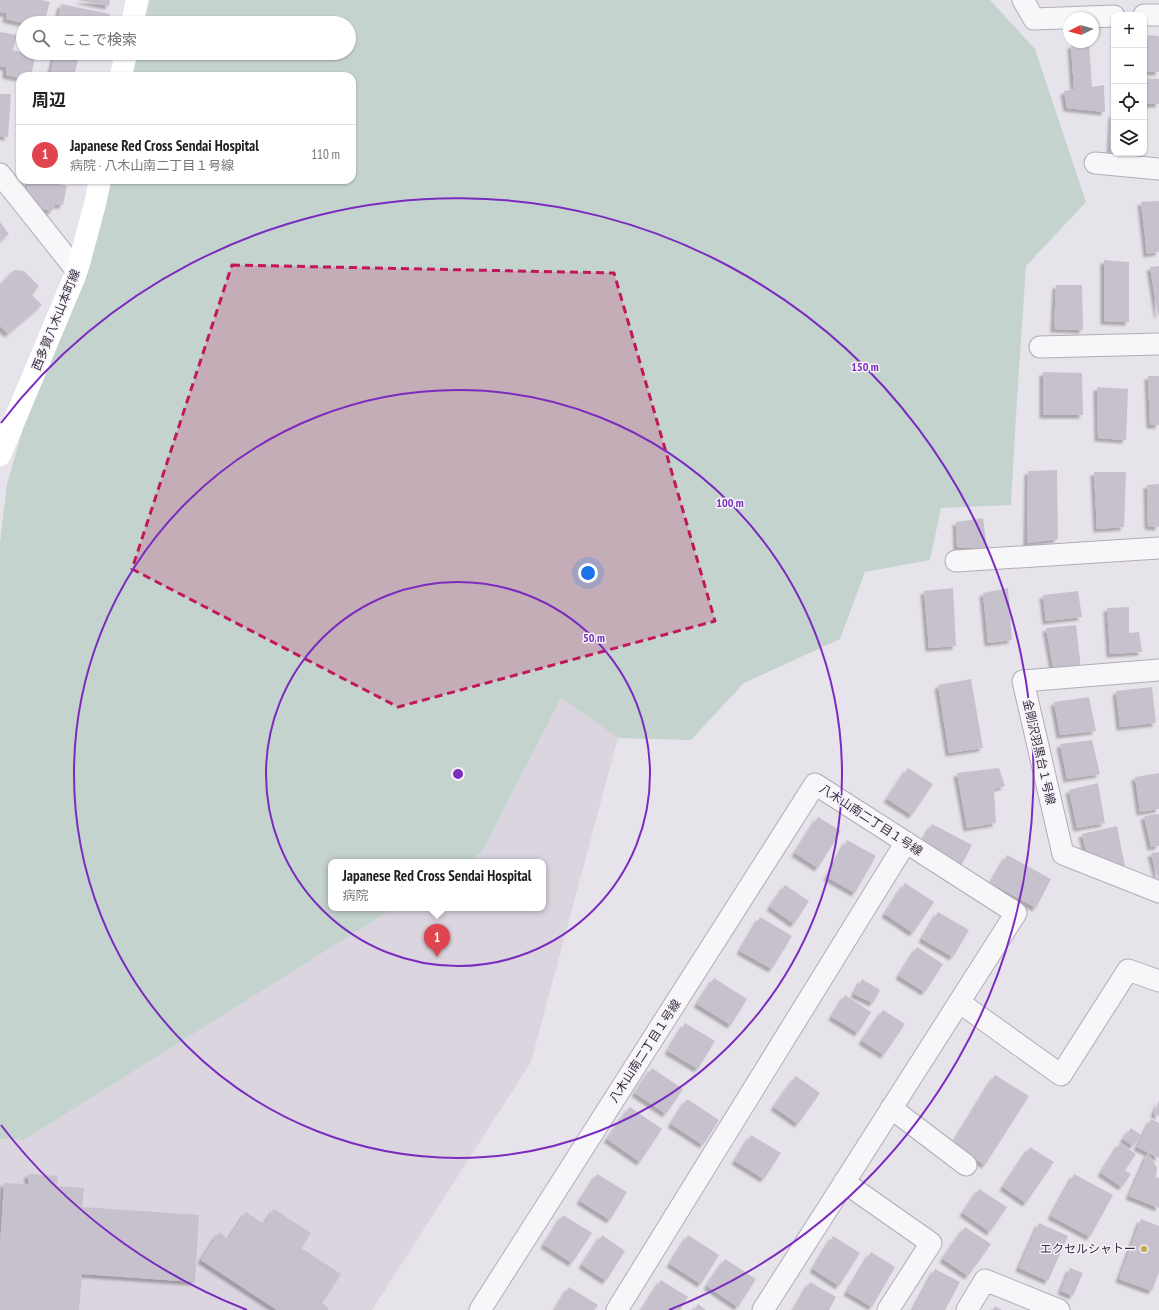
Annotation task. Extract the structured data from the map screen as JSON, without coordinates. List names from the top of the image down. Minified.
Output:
{"streets":{"street":["西多賀八木山本町線","金剛沢羽黒台１号線","八木山南二丁目１号線"]},"places":["エクセルシャトー"],"north":"left","page":{"map_buttons":["+","−"],"search":"ここで検索","heading":"周辺","list":[{"mark":"1","name":"Japanese Red Cross Sendai Hospital","note":"病院 · 八木山南二丁目１号線","value":"110 m"}],"popup":["Japanese Red Cross Sendai Hospital","病院"],"pins":"1"},"rings":["150 m","100 m","50 m"]}
